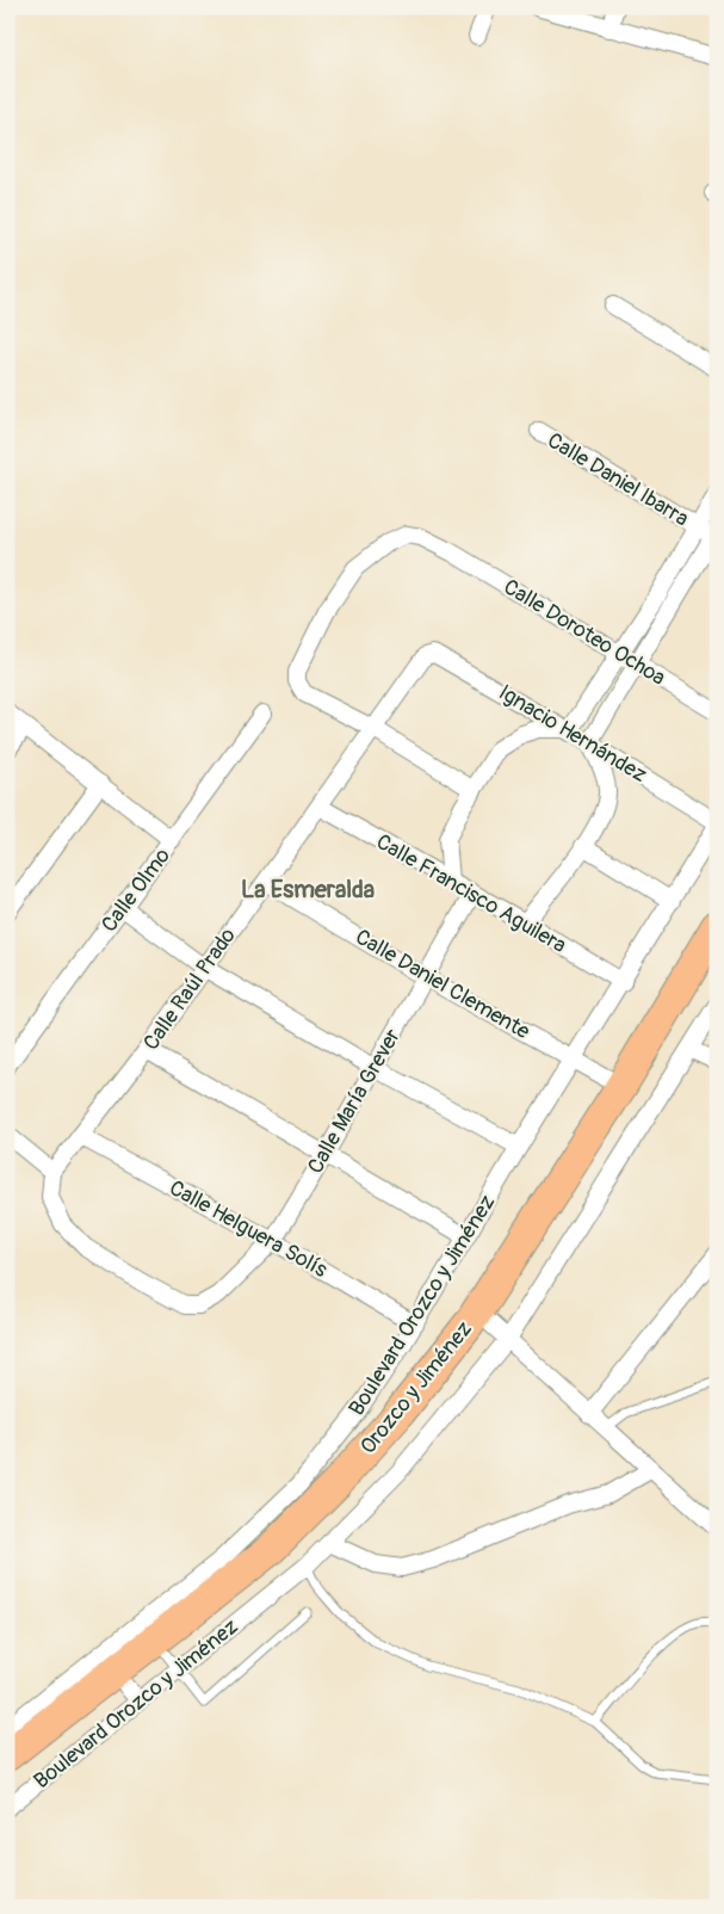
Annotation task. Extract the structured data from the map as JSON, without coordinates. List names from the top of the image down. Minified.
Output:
{"streets":{"highway":["Orozco y Jiménez"],"street":["Calle Daniel Ibarra","Calle Doroteo Ochoa","Ignacio Hernández","Calle Olmo","Calle Francisco Aguilera","Calle Daniel Clemente","Calle Raúl Prado","Calle María Grever","Calle Helguera Solís","Boulevard Orozco y Jiménez"]},"crossings":[["Calle Doroteo Ochoa","Calle Raúl Prado"],["Ignacio Hernández","Calle Francisco Aguilera"],["Ignacio Hernández","Calle Raúl Prado"],["Ignacio Hernández","Calle María Grever"],["Ignacio Hernández","Boulevard Orozco y Jiménez"],["Calle Francisco Aguilera","Calle Raúl Prado"],["Calle Francisco Aguilera","Calle María Grever"],["Calle Francisco Aguilera","Boulevard Orozco y Jiménez"],["Calle Daniel Clemente","Calle Raúl Prado"],["Calle Daniel Clemente","Calle María Grever"],["Calle Daniel Clemente","Boulevard Orozco y Jiménez"],["Calle Daniel Clemente","Orozco y Jiménez"],["Calle Raúl Prado","Calle María Grever"],["Calle Raúl Prado","Calle Helguera Solís"],["Calle María Grever","Calle Helguera Solís"],["Calle Helguera Solís","Boulevard Orozco y Jiménez"],["Boulevard Orozco y Jiménez","Orozco y Jiménez"]],"districts":["La Esmeralda"]}
